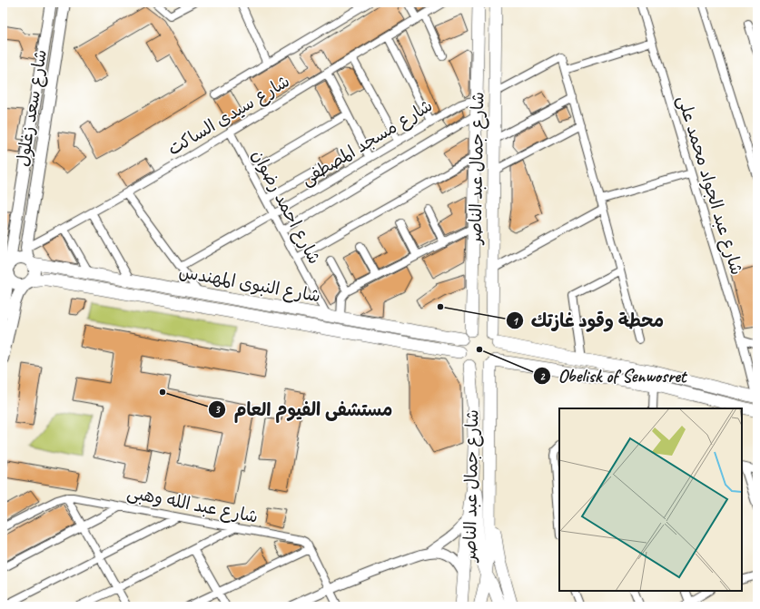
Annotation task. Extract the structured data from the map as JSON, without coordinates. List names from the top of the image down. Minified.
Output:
{"streets":{"main road":["شارع سعد زغلول","شارع جمال عبد الناصر","شارع النبوى المهندس"],"street":["شارع سيدى الساكت","شارع مسجد المصطفى","شارع عبد الجواد محمد على","شارع احمد رضوان","شارع عبد الله وهبى"]},"crossings":[["شارع سعد زغلول","شارع سيدى الساكت"],["شارع سعد زغلول","شارع النبوى المهندس"],["شارع سيدى الساكت","شارع احمد رضوان"],["شارع مسجد المصطفى","شارع جمال عبد الناصر"],["شارع مسجد المصطفى","شارع احمد رضوان"],["شارع جمال عبد الناصر","شارع النبوى المهندس"],["شارع احمد رضوان","شارع النبوى المهندس"]],"places":["محطة وقود غازتك","Obelisk of Senwosret","مستشفى الفيوم العام"]}
